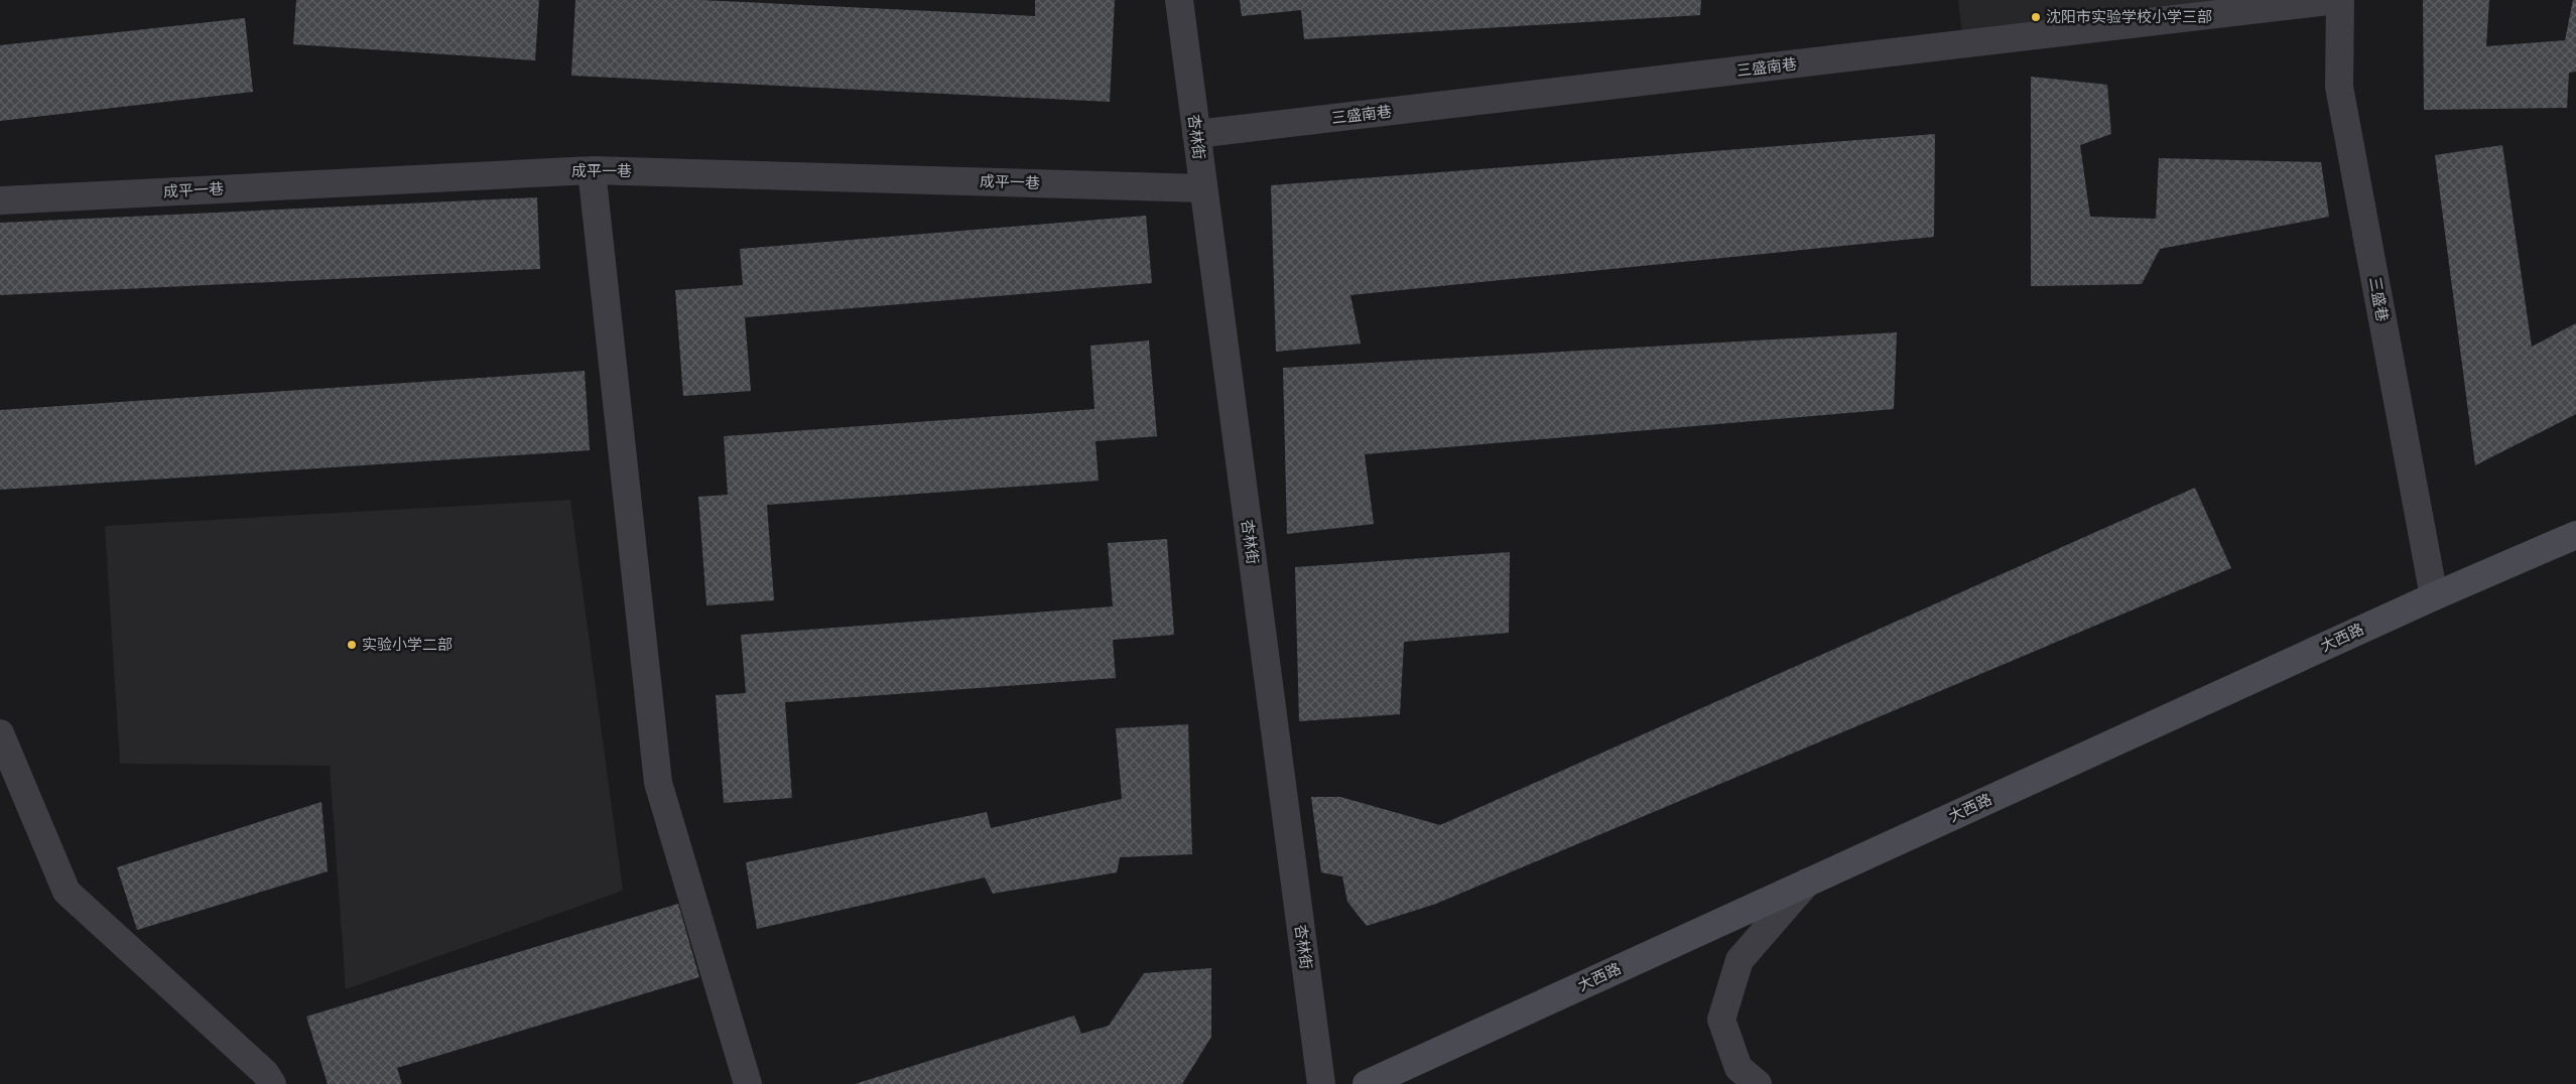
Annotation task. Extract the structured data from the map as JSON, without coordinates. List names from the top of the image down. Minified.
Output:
{"streets":{"main road":["大西路"],"street":["三盛南巷","杏林街","成平一巷","三盛巷"]},"crossings":[["三盛南巷","杏林街"],["三盛南巷","三盛巷"],["杏林街","成平一巷"],["三盛巷","大西路"]],"places":["沈阳市实验学校小学三部","实验小学二部"]}
